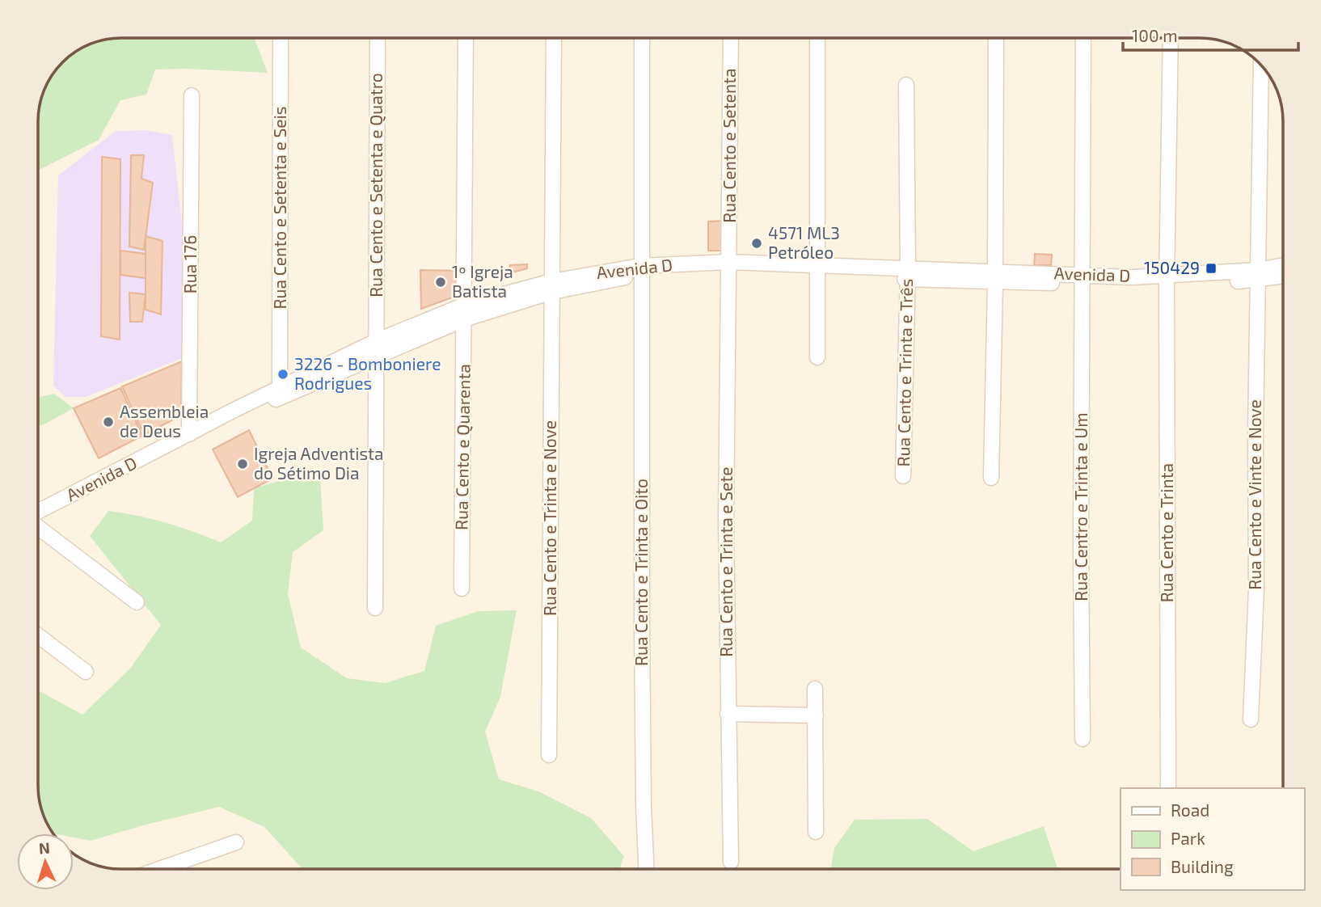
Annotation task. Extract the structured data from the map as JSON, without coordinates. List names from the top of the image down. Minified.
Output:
{"streets":{"street":["Rua Cento e Setenta","Rua Cento e Setenta e Quatro","Rua Cento e Setenta e Seis","Rua 176","Avenida D","Rua Cento e Trinta e Três","Rua Cento e Quarenta","Rua Cento e Vinte e Nove","Rua Centro e Trinta e Um","Rua Cento e Trinta e Nove","Rua Cento e Trinta","Rua Cento e Trinta e Sete","Rua Cento e Trinta e Oito"]},"crossings":[["Rua Cento e Setenta","Avenida D"],["Rua Cento e Setenta","Rua Cento e Trinta e Sete"],["Rua Cento e Setenta e Quatro","Avenida D"],["Rua Cento e Setenta e Seis","Avenida D"],["Rua 176","Avenida D"],["Avenida D","Rua Cento e Trinta e Três"],["Avenida D","Rua Cento e Quarenta"],["Avenida D","Rua Cento e Vinte e Nove"],["Avenida D","Rua Centro e Trinta e Um"],["Avenida D","Rua Cento e Trinta e Nove"],["Avenida D","Rua Cento e Trinta"],["Avenida D","Rua Cento e Trinta e Sete"],["Avenida D","Rua Cento e Trinta e Oito"]],"places":{"other":["4571 ML3 Petróleo","1º Igreja Batista","3226 - Bomboniere Rodrigues","Assembleia de Deus","Igreja Adventista do Sétimo Dia"],"transit":["150429"]},"legend":["Road","Park","Building"],"scale_bar":"100 m","north":"top"}
